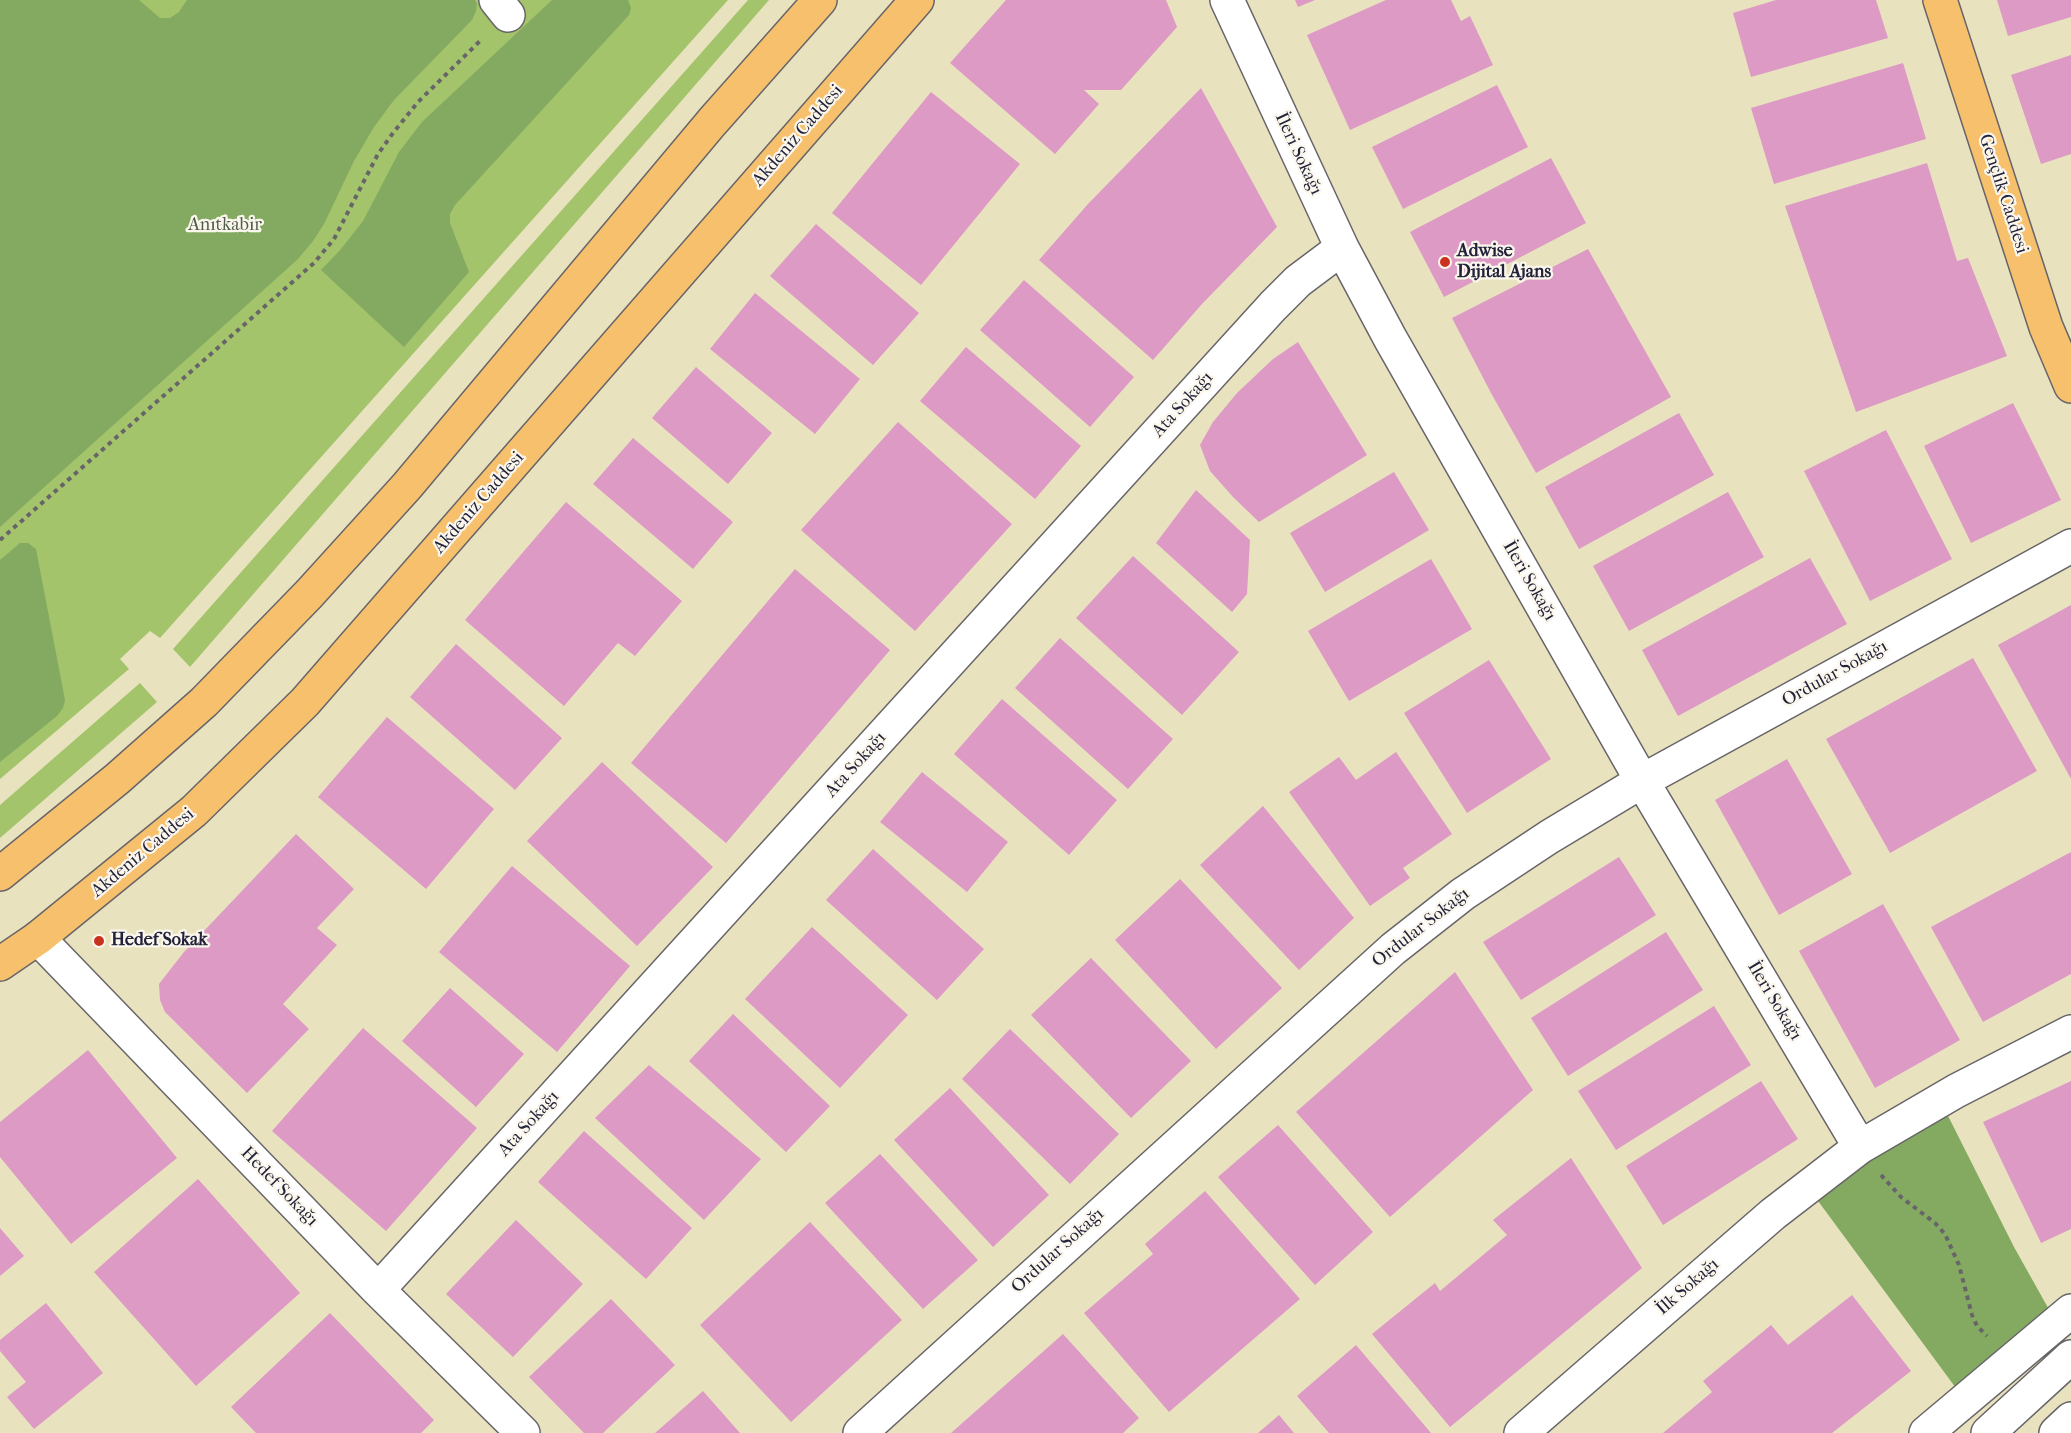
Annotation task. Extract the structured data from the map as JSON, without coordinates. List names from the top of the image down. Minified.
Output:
{"streets":{"main road":["Akdeniz Caddesi","Gençlik Caddesi"],"street":["İleri Sokağı","Ata Sokağı","Ordular Sokağı","Hedef Sokağı","İlk Sokağı"]},"crossings":[["Akdeniz Caddesi","Hedef Sokağı"],["İleri Sokağı","Ata Sokağı"],["İleri Sokağı","Ordular Sokağı"],["İleri Sokağı","İlk Sokağı"],["Ata Sokağı","Hedef Sokağı"]],"parks":["Anıtkabir"],"places":["Adwise Dijital Ajans","Hedef Sokak"]}
